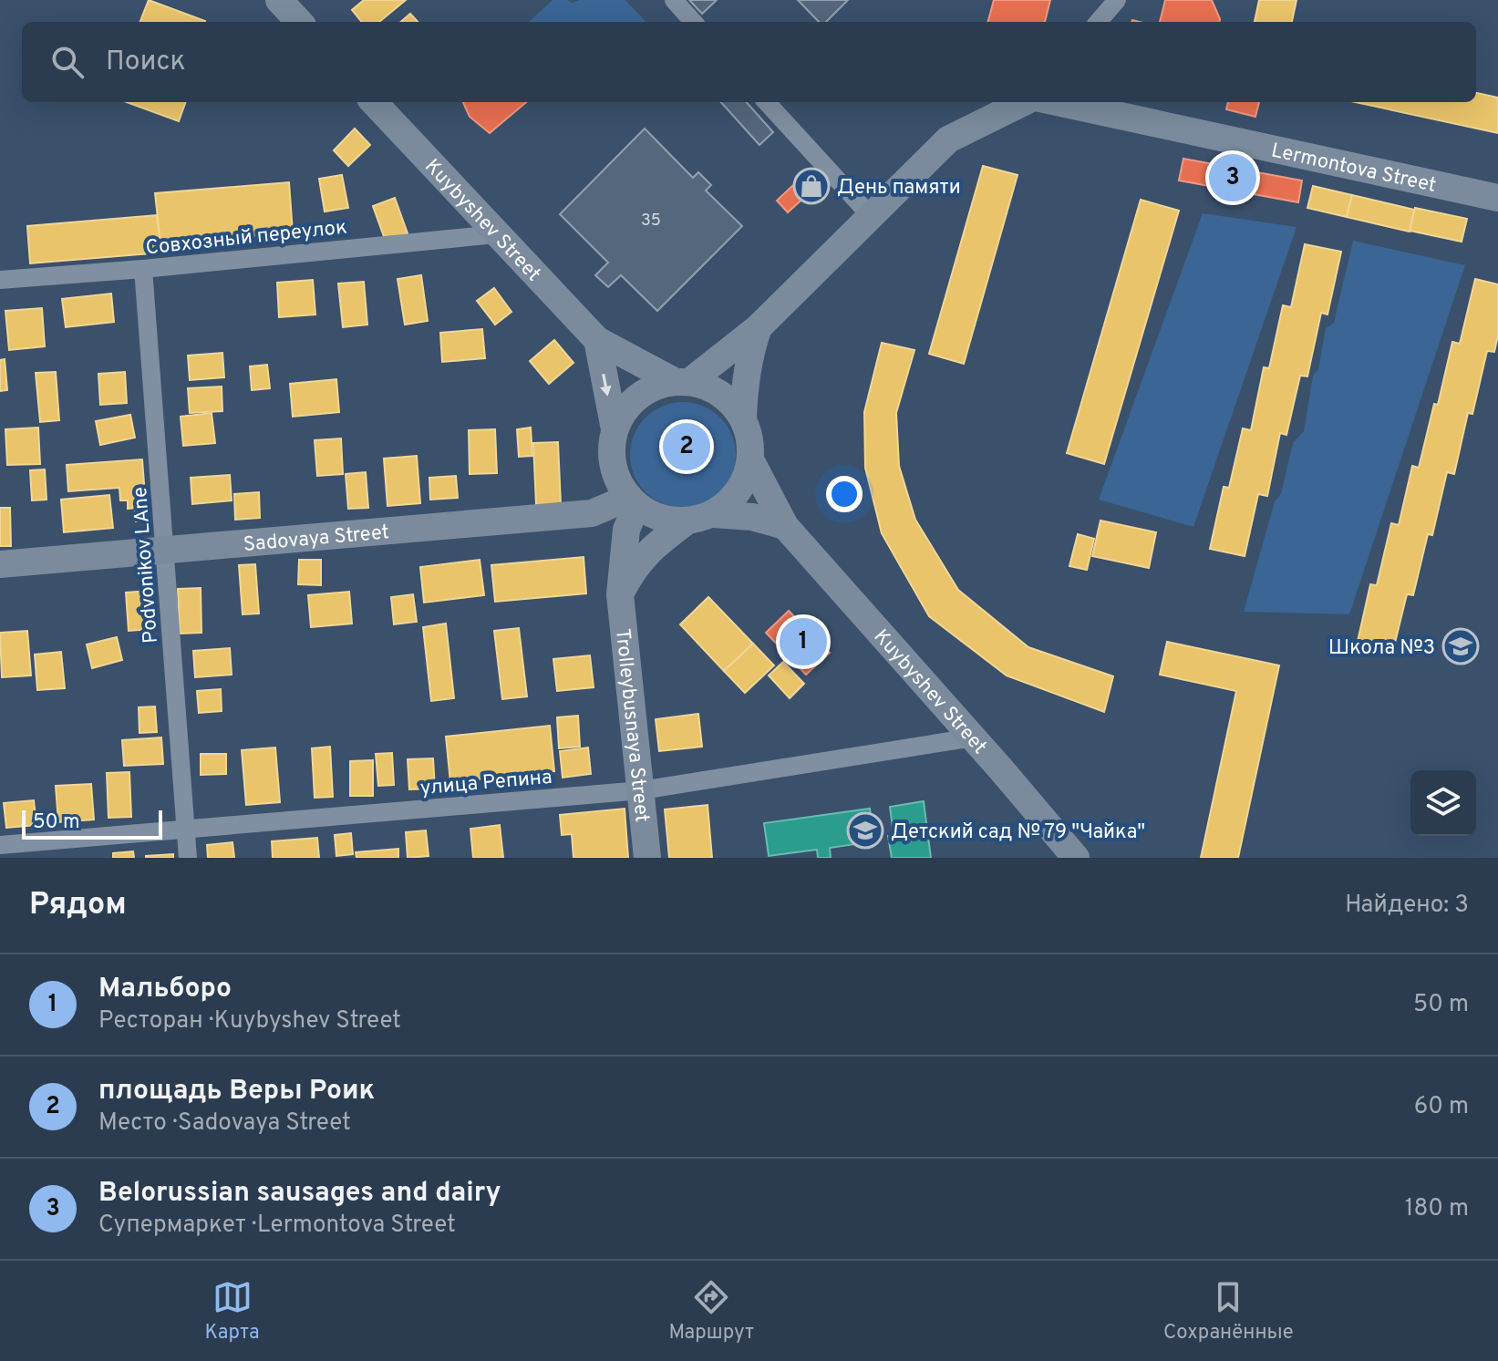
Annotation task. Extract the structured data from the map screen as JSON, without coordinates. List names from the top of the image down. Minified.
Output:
{"streets":{"main road":["Lermontova Street","Kuybyshev Street","Sadovaya Street","Trolleybusnaya Street"],"street":["Совхозный переулок","Podvonikov LAne","улица Репина"]},"crossings":[["Kuybyshev Street","Совхозный переулок"],["Kuybyshev Street","Sadovaya Street"],["Kuybyshev Street","Trolleybusnaya Street"],["Kuybyshev Street","улица Репина"],["Совхозный переулок","Podvonikov LAne"],["Sadovaya Street","Podvonikov LAne"],["Sadovaya Street","Trolleybusnaya Street"],["Podvonikov LAne","улица Репина"],["Trolleybusnaya Street","улица Репина"]],"places":{"shop":["День памяти"],"school or university":["Школа №3","Детский сад № 79 \"Чайка\""]},"house_numbers":["35"],"scale_bar":"50 m","page":{"search":"Поиск","pins":["3","2","1"],"scale":"50 m","heading":["Рядом","Найдено: 3"],"list":[{"mark":"1","name":"Мальборо","note":"Ресторан · Kuybyshev Street","value":"50 m"},{"mark":"2","name":"площадь Веры Роик","note":"Место · Sadovaya Street","value":"60 m"},{"mark":"3","name":"Belorussian sausages and dairy","note":"Супермаркет · Lermontova Street","value":"180 m"}],"nav":["Карта","Маршрут","Сохранённые"]}}
